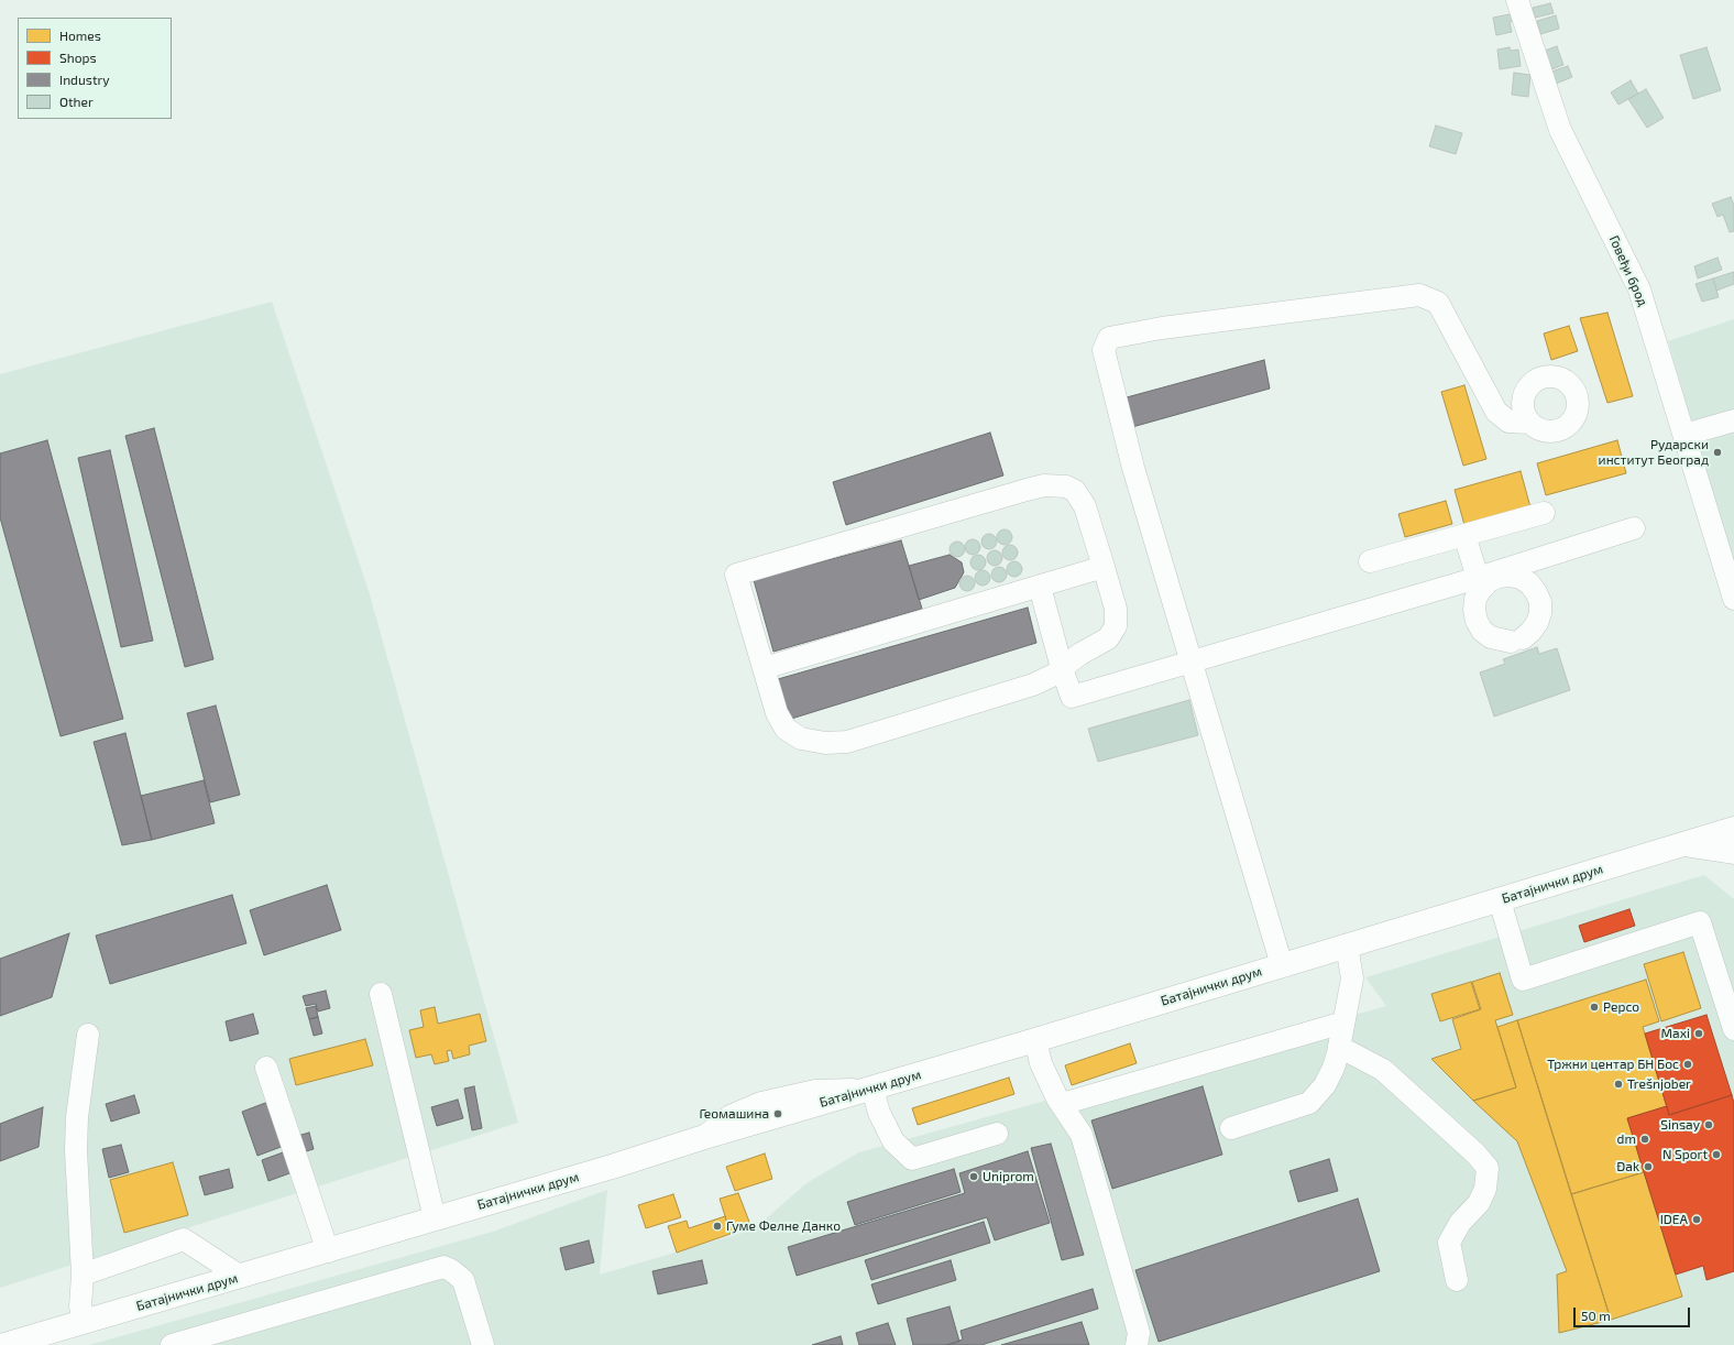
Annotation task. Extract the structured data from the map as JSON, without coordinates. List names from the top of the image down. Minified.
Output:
{"streets":{"main road":["Батајнички друм"],"street":["Говеђи брод"]},"places":["Рударски институт Београд","Pepco","Maxi","Тржни центар БН Бос","Trešnjober","Геомашина","Sinsay","dm","N Sport","Đak","Uniprom","IDEA","Гуме Фелне Данко"],"legend":["Homes","Shops","Industry","Other"],"scale_bar":"50 m"}
